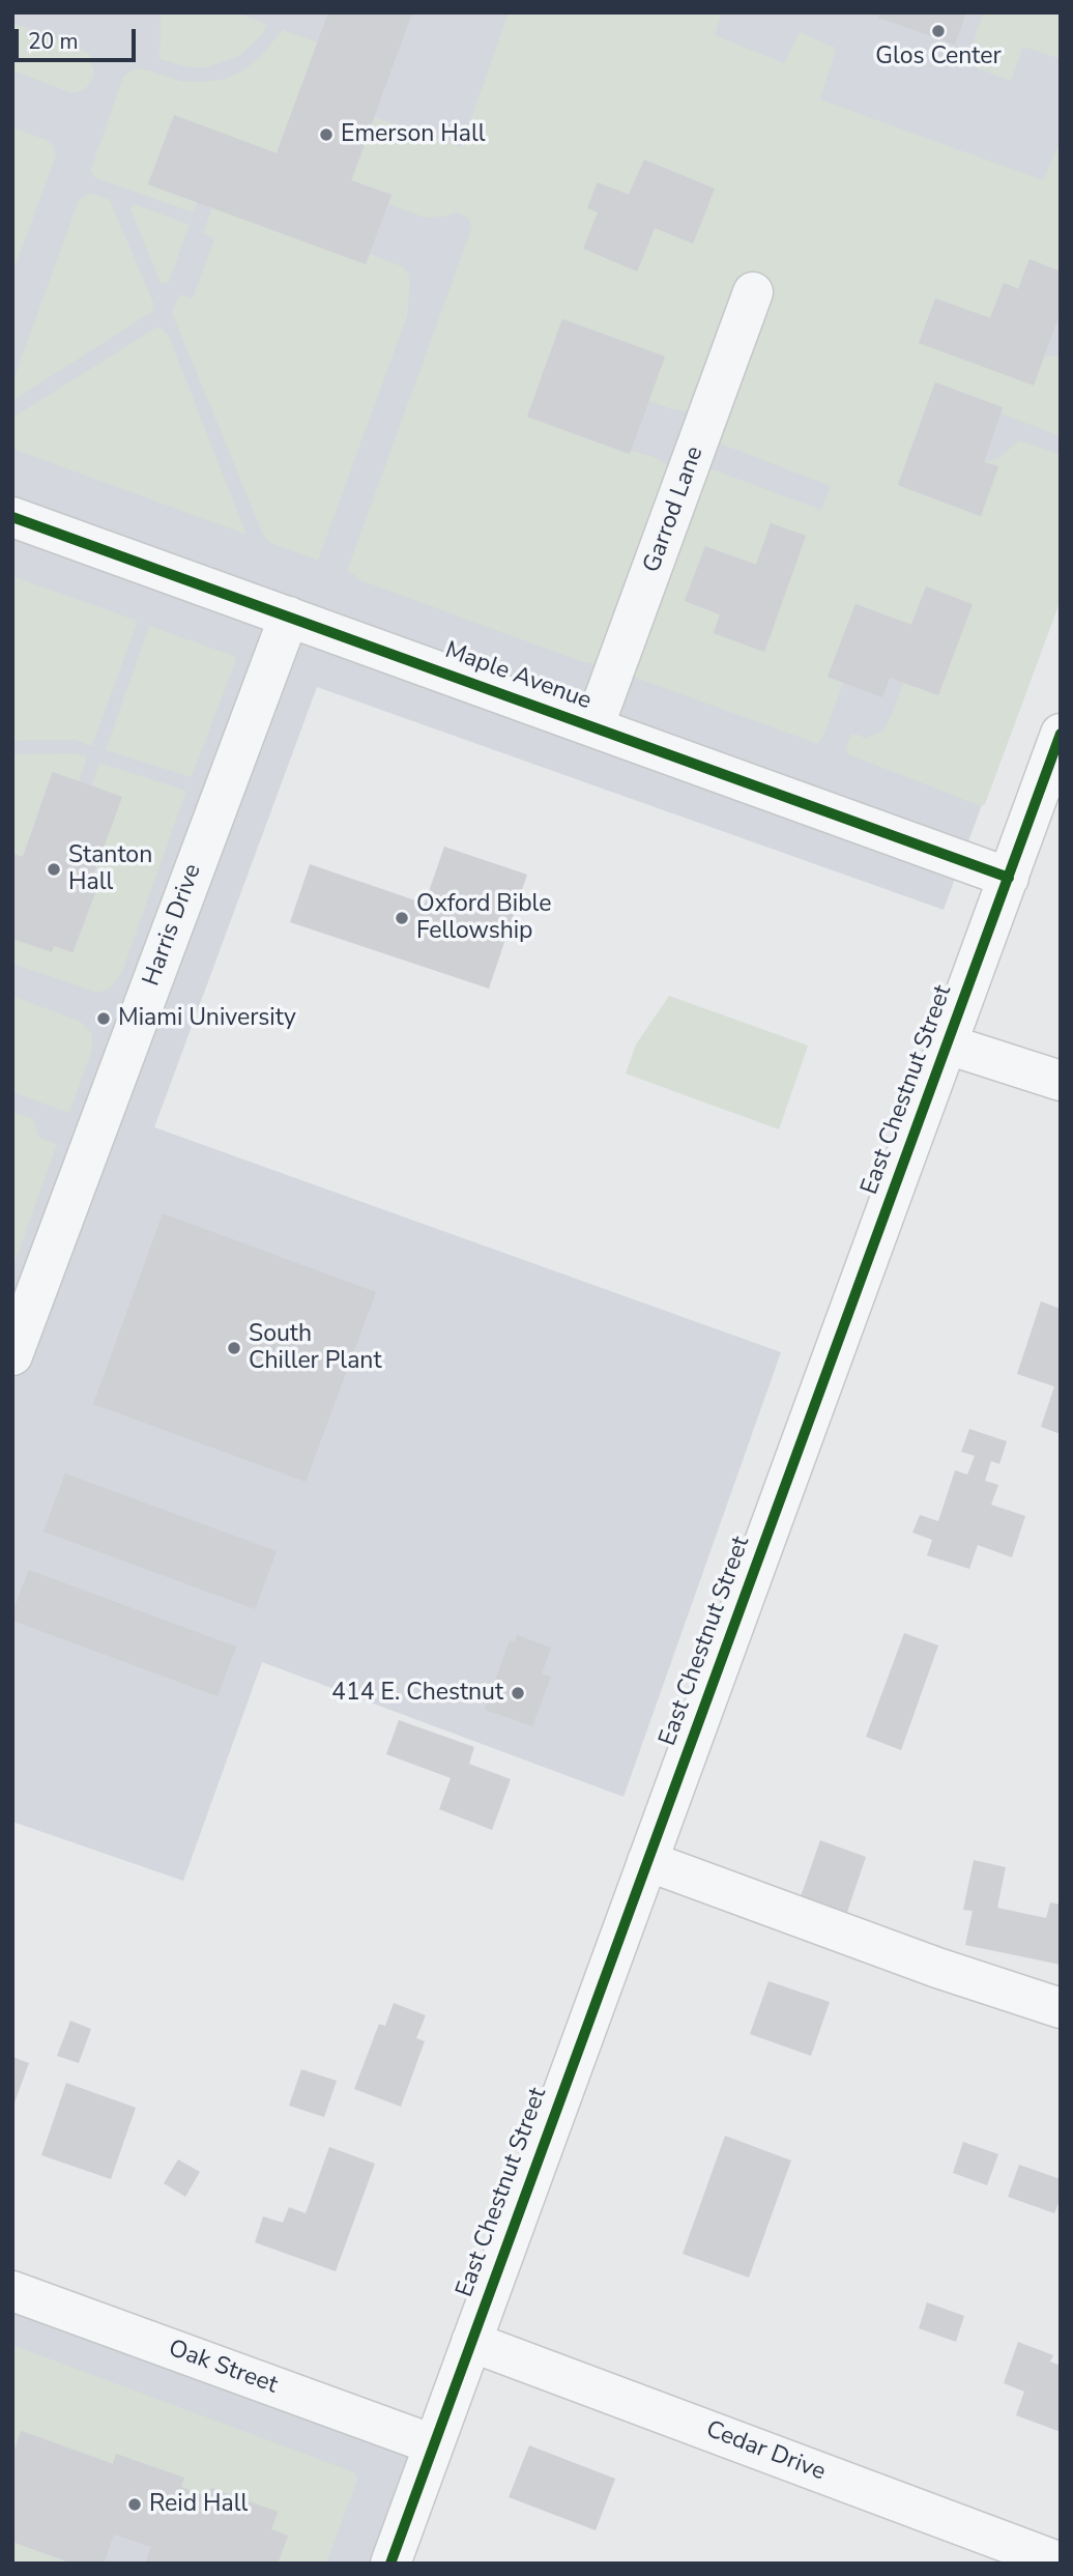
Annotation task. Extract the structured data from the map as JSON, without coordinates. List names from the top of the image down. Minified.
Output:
{"streets":{"street":["Garrod Lane","Maple Avenue","Harris Drive","East Chestnut Street","Oak Street","Cedar Drive"]},"crossings":[["Garrod Lane","Maple Avenue"],["Maple Avenue","Harris Drive"],["Maple Avenue","East Chestnut Street"],["East Chestnut Street","Oak Street"],["East Chestnut Street","Cedar Drive"]],"places":["Glos Center","Emerson Hall","Stanton Hall","Oxford Bible Fellowship","Miami University","South Chiller Plant","414 E. Chestnut","Reid Hall"],"scale_bar":"20 m"}
